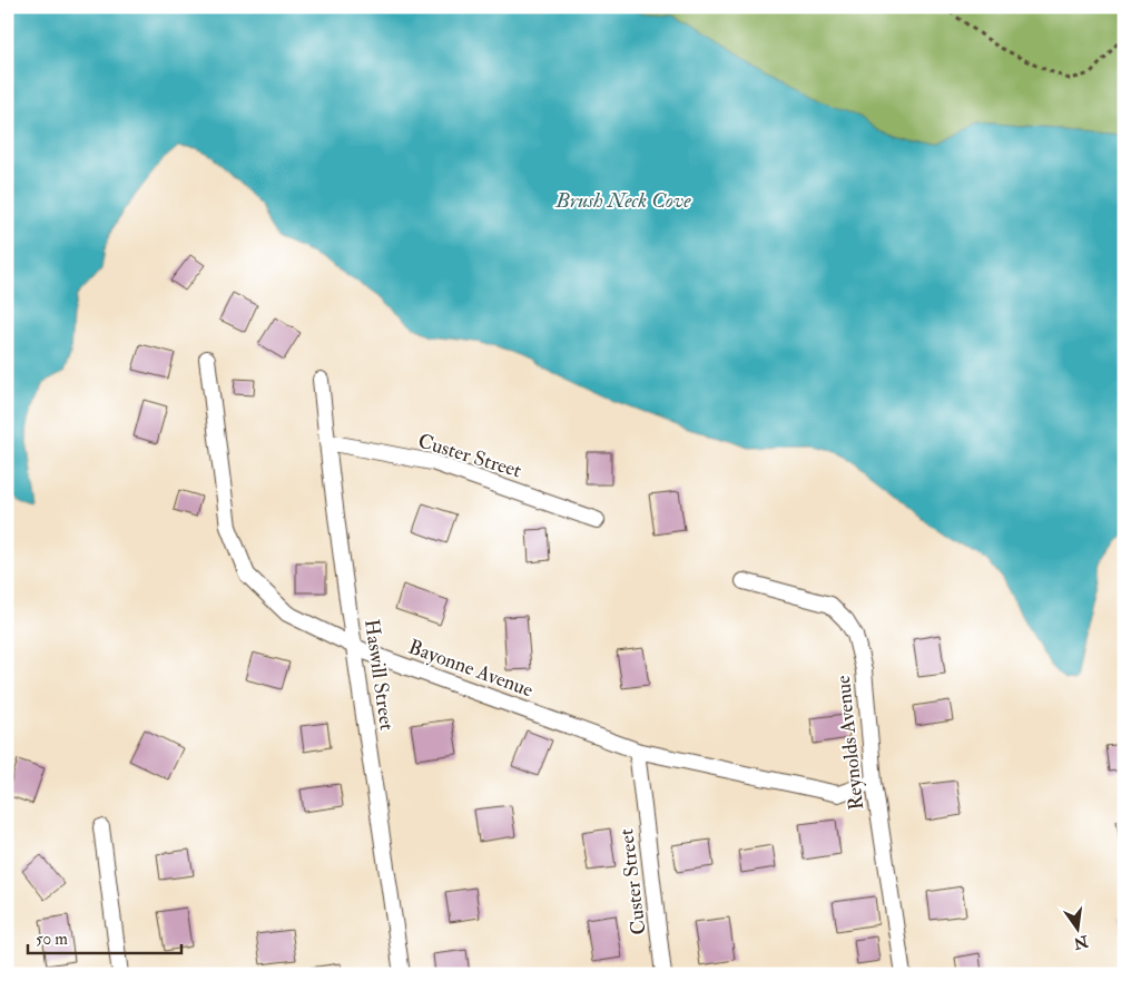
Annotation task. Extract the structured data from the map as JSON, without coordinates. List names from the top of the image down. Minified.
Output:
{"streets":{"street":["Custer Street","Bayonne Avenue","Haswill Street","Reynolds Avenue"]},"crossings":[["Custer Street","Bayonne Avenue"],["Custer Street","Haswill Street"],["Bayonne Avenue","Haswill Street"],["Bayonne Avenue","Reynolds Avenue"]],"water":["Brush Neck Cove"],"scale_bar":"50 m","north":"bottom"}
